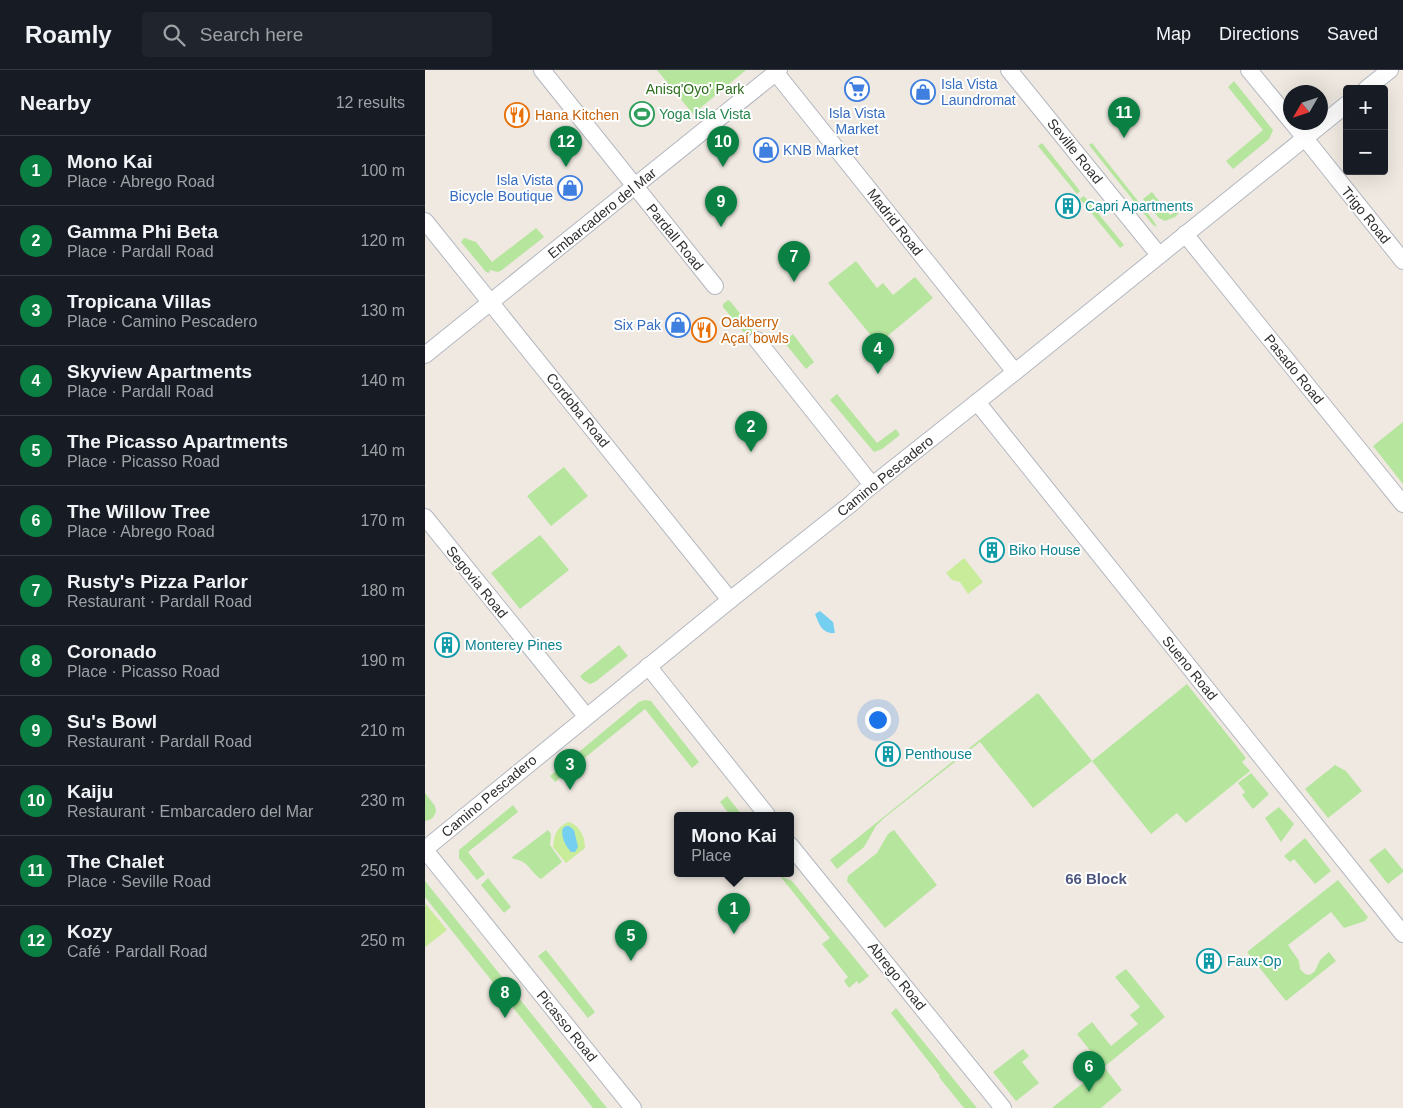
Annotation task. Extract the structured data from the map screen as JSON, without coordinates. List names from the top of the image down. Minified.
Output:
{"streets":{"street":["Seville Road","Embarcadero del Mar","Trigo Road","Madrid Road","Pardall Road","Pasado Road","Cordoba Road","Camino Pescadero","Segovia Road","Sueno Road","Abrego Road","Picasso Road"]},"crossings":[["Seville Road","Camino Pescadero"],["Embarcadero del Mar","Madrid Road"],["Embarcadero del Mar","Pardall Road"],["Embarcadero del Mar","Cordoba Road"],["Trigo Road","Camino Pescadero"],["Madrid Road","Camino Pescadero"],["Pasado Road","Camino Pescadero"],["Cordoba Road","Camino Pescadero"],["Camino Pescadero","Segovia Road"],["Camino Pescadero","Sueno Road"],["Camino Pescadero","Picasso Road"]],"districts":["66 Block"],"parks":["Anisq'Oyo' Park"],"places":{"supermarket":["Isla Vista Market"],"shop":["Isla Vista Laundromat","KNB Market","Isla Vista Bicycle Boutique","Six Pak"],"sports":["Yoga Isla Vista"],"restaurant":["Hana Kitchen","Oakberry Açaí bowls"],"building":["Capri Apartments","Biko House","Monterey Pines","Penthouse","Faux-Op"]},"north":"bottom left","page":{"header":"Roamly","search":"Search here","nav":["Map","Directions","Saved"],"heading":["Nearby","12 results"],"map_buttons":["+","−"],"pins":["11","10","12","9","7","4","2","3","1","5","8","6"],"list":[{"mark":"1","name":"Mono Kai","note":"Place · Abrego Road","value":"100 m"},{"mark":"2","name":"Gamma Phi Beta","note":"Place · Pardall Road","value":"120 m"},{"mark":"3","name":"Tropicana Villas","note":"Place · Camino Pescadero","value":"130 m"},{"mark":"4","name":"Skyview Apartments","note":"Place · Pardall Road","value":"140 m"},{"mark":"5","name":"The Picasso Apartments","note":"Place · Picasso Road","value":"140 m"},{"mark":"6","name":"The Willow Tree","note":"Place · Abrego Road","value":"170 m"},{"mark":"7","name":"Rusty's Pizza Parlor","note":"Restaurant · Pardall Road","value":"180 m"},{"mark":"8","name":"Coronado","note":"Place · Picasso Road","value":"190 m"},{"mark":"9","name":"Su's Bowl","note":"Restaurant · Pardall Road","value":"210 m"},{"mark":"10","name":"Kaiju","note":"Restaurant · Embarcadero del Mar","value":"230 m"},{"mark":"11","name":"The Chalet","note":"Place · Seville Road","value":"250 m"},{"mark":"12","name":"Kozy","note":"Café · Pardall Road","value":"250 m"}],"popup":["Mono Kai","Place"]}}
